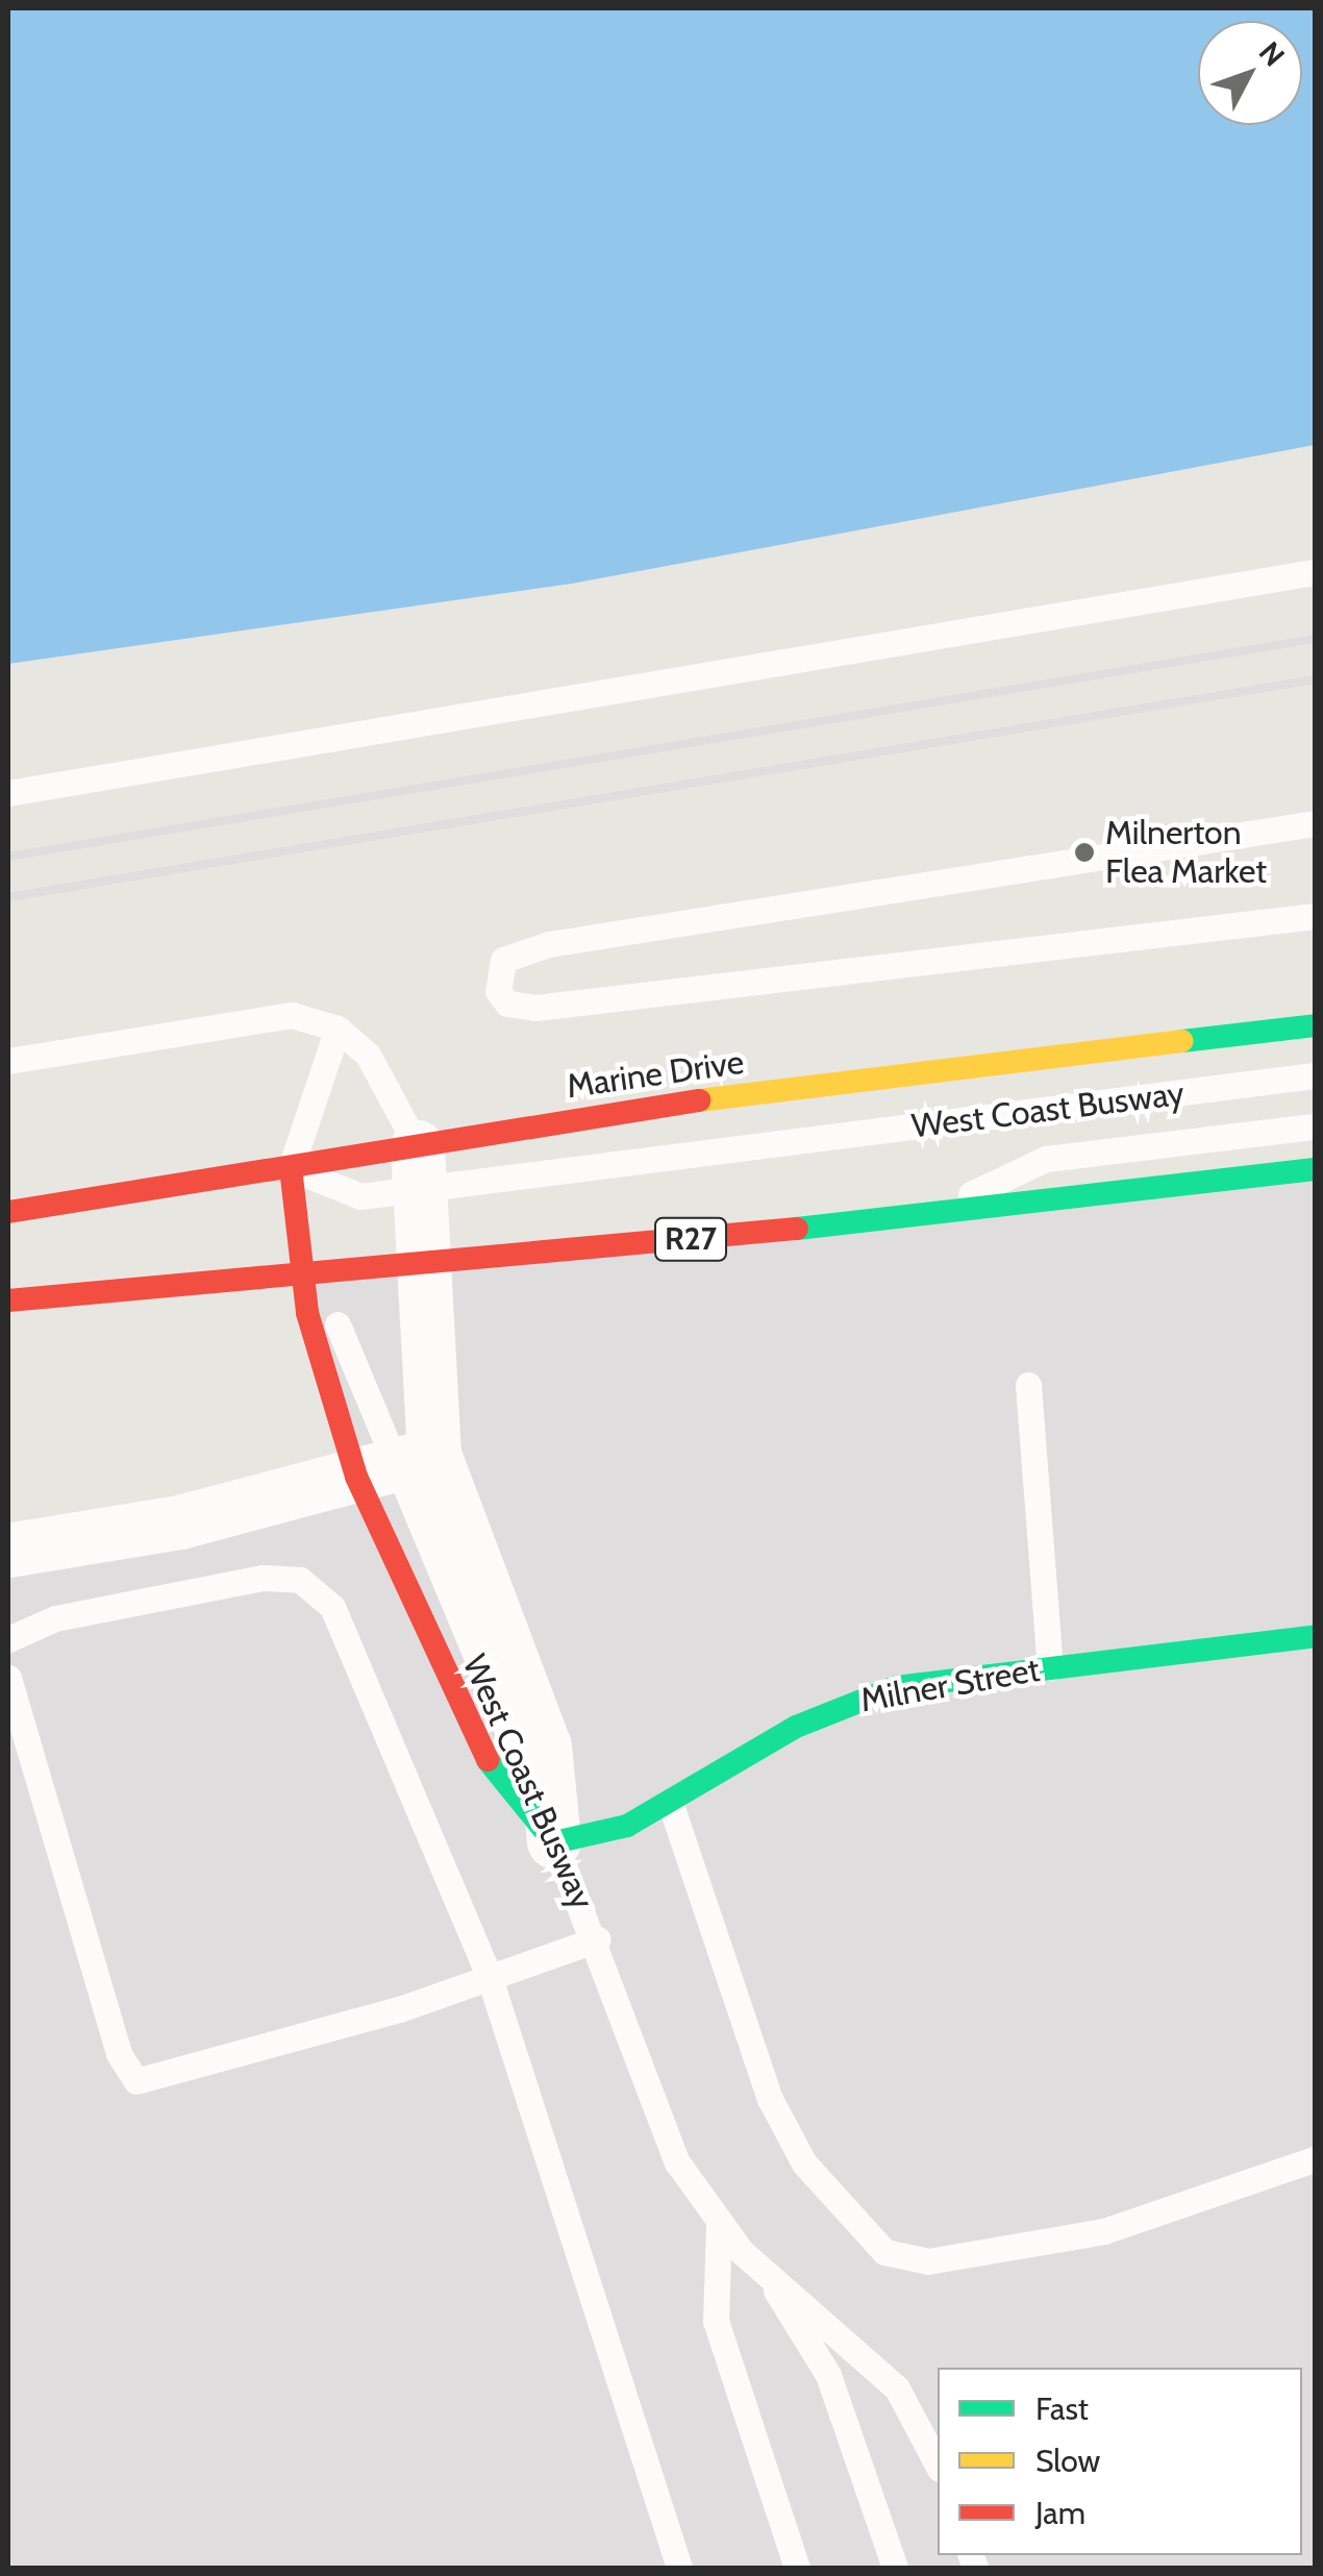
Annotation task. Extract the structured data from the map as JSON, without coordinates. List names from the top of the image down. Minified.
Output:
{"streets":{"main road":["Marine Drive","R27","Milner Street"],"lane":["West Coast Busway"]},"crossings":[["Marine Drive","West Coast Busway"],["West Coast Busway","R27"],["West Coast Busway","Milner Street"]],"places":["Milnerton Flea Market"],"legend":["Fast","Slow","Jam"],"north":"top right"}
